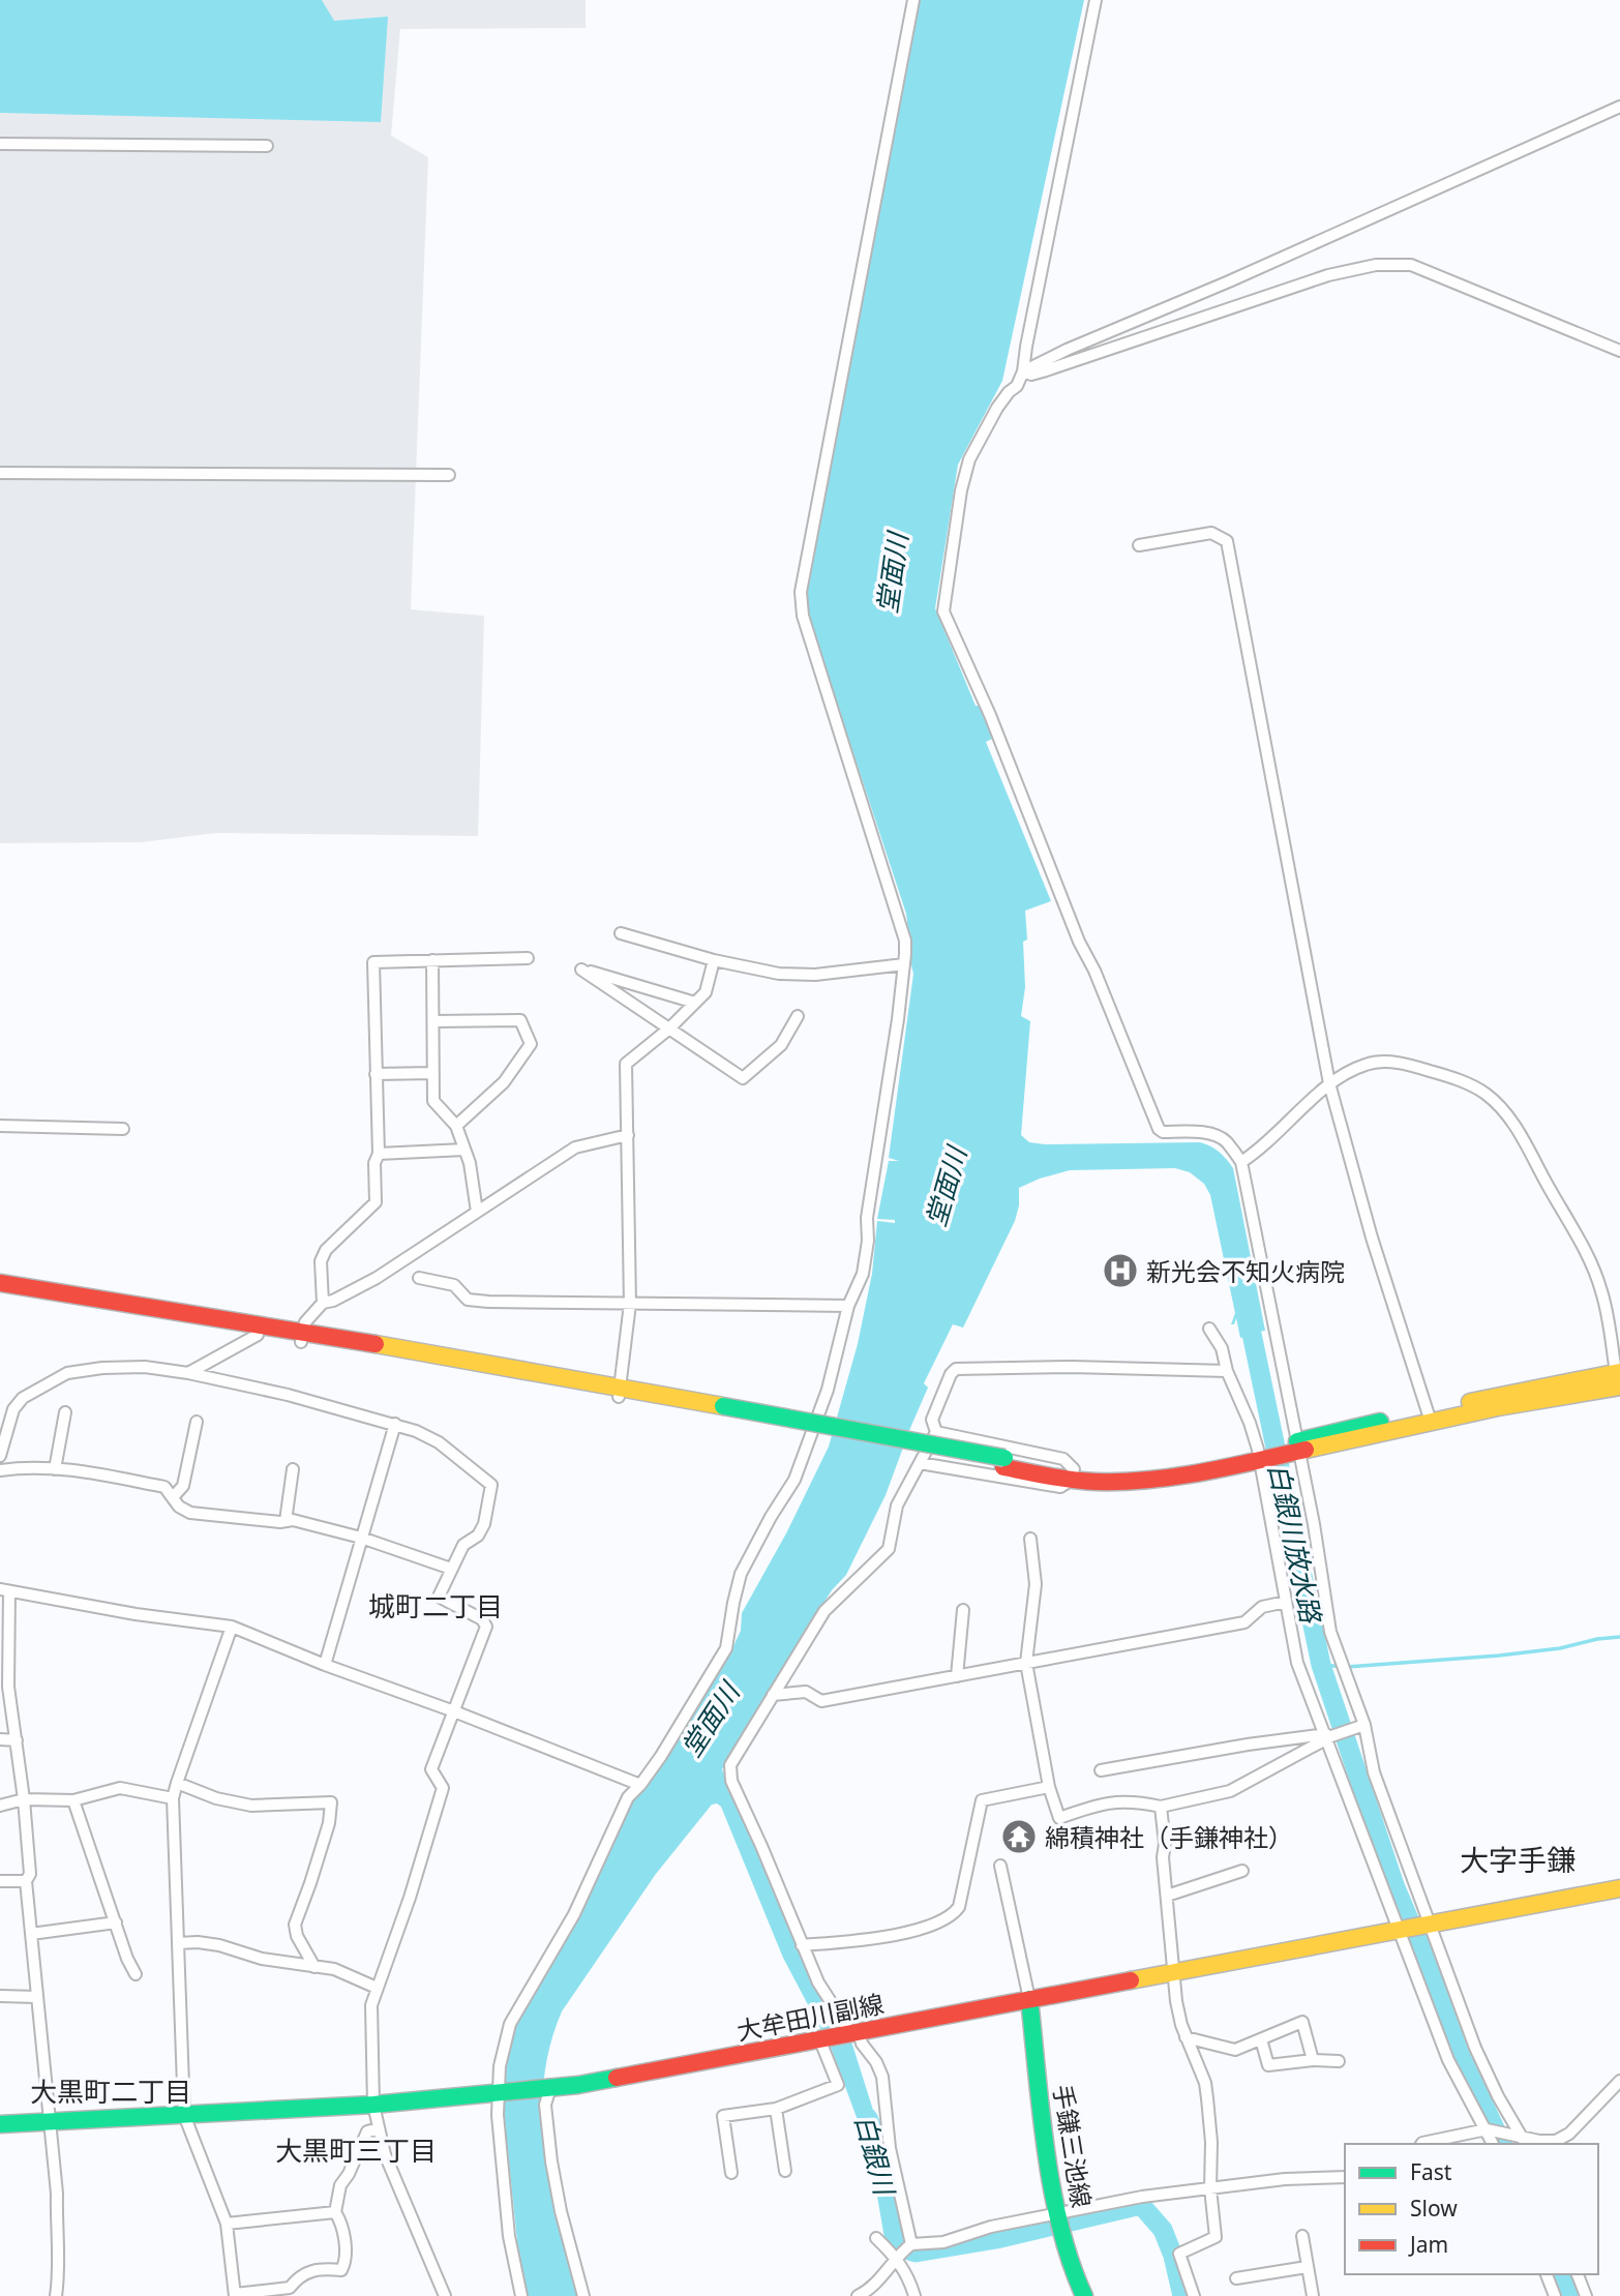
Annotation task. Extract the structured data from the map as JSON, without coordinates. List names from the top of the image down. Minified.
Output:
{"streets":{"street":["大牟田川副線","手鎌三池線"]},"crossings":[["大牟田川副線","手鎌三池線"]],"districts":["城町二丁目","大字手鎌","大黒町二丁目","大黒町三丁目"],"water":["堂面川","白銀川放水路","白銀川"],"places":{"hospital":["新光会不知火病院"],"temple":["綿積神社（手鎌神社）"]},"legend":["Fast","Slow","Jam"]}
